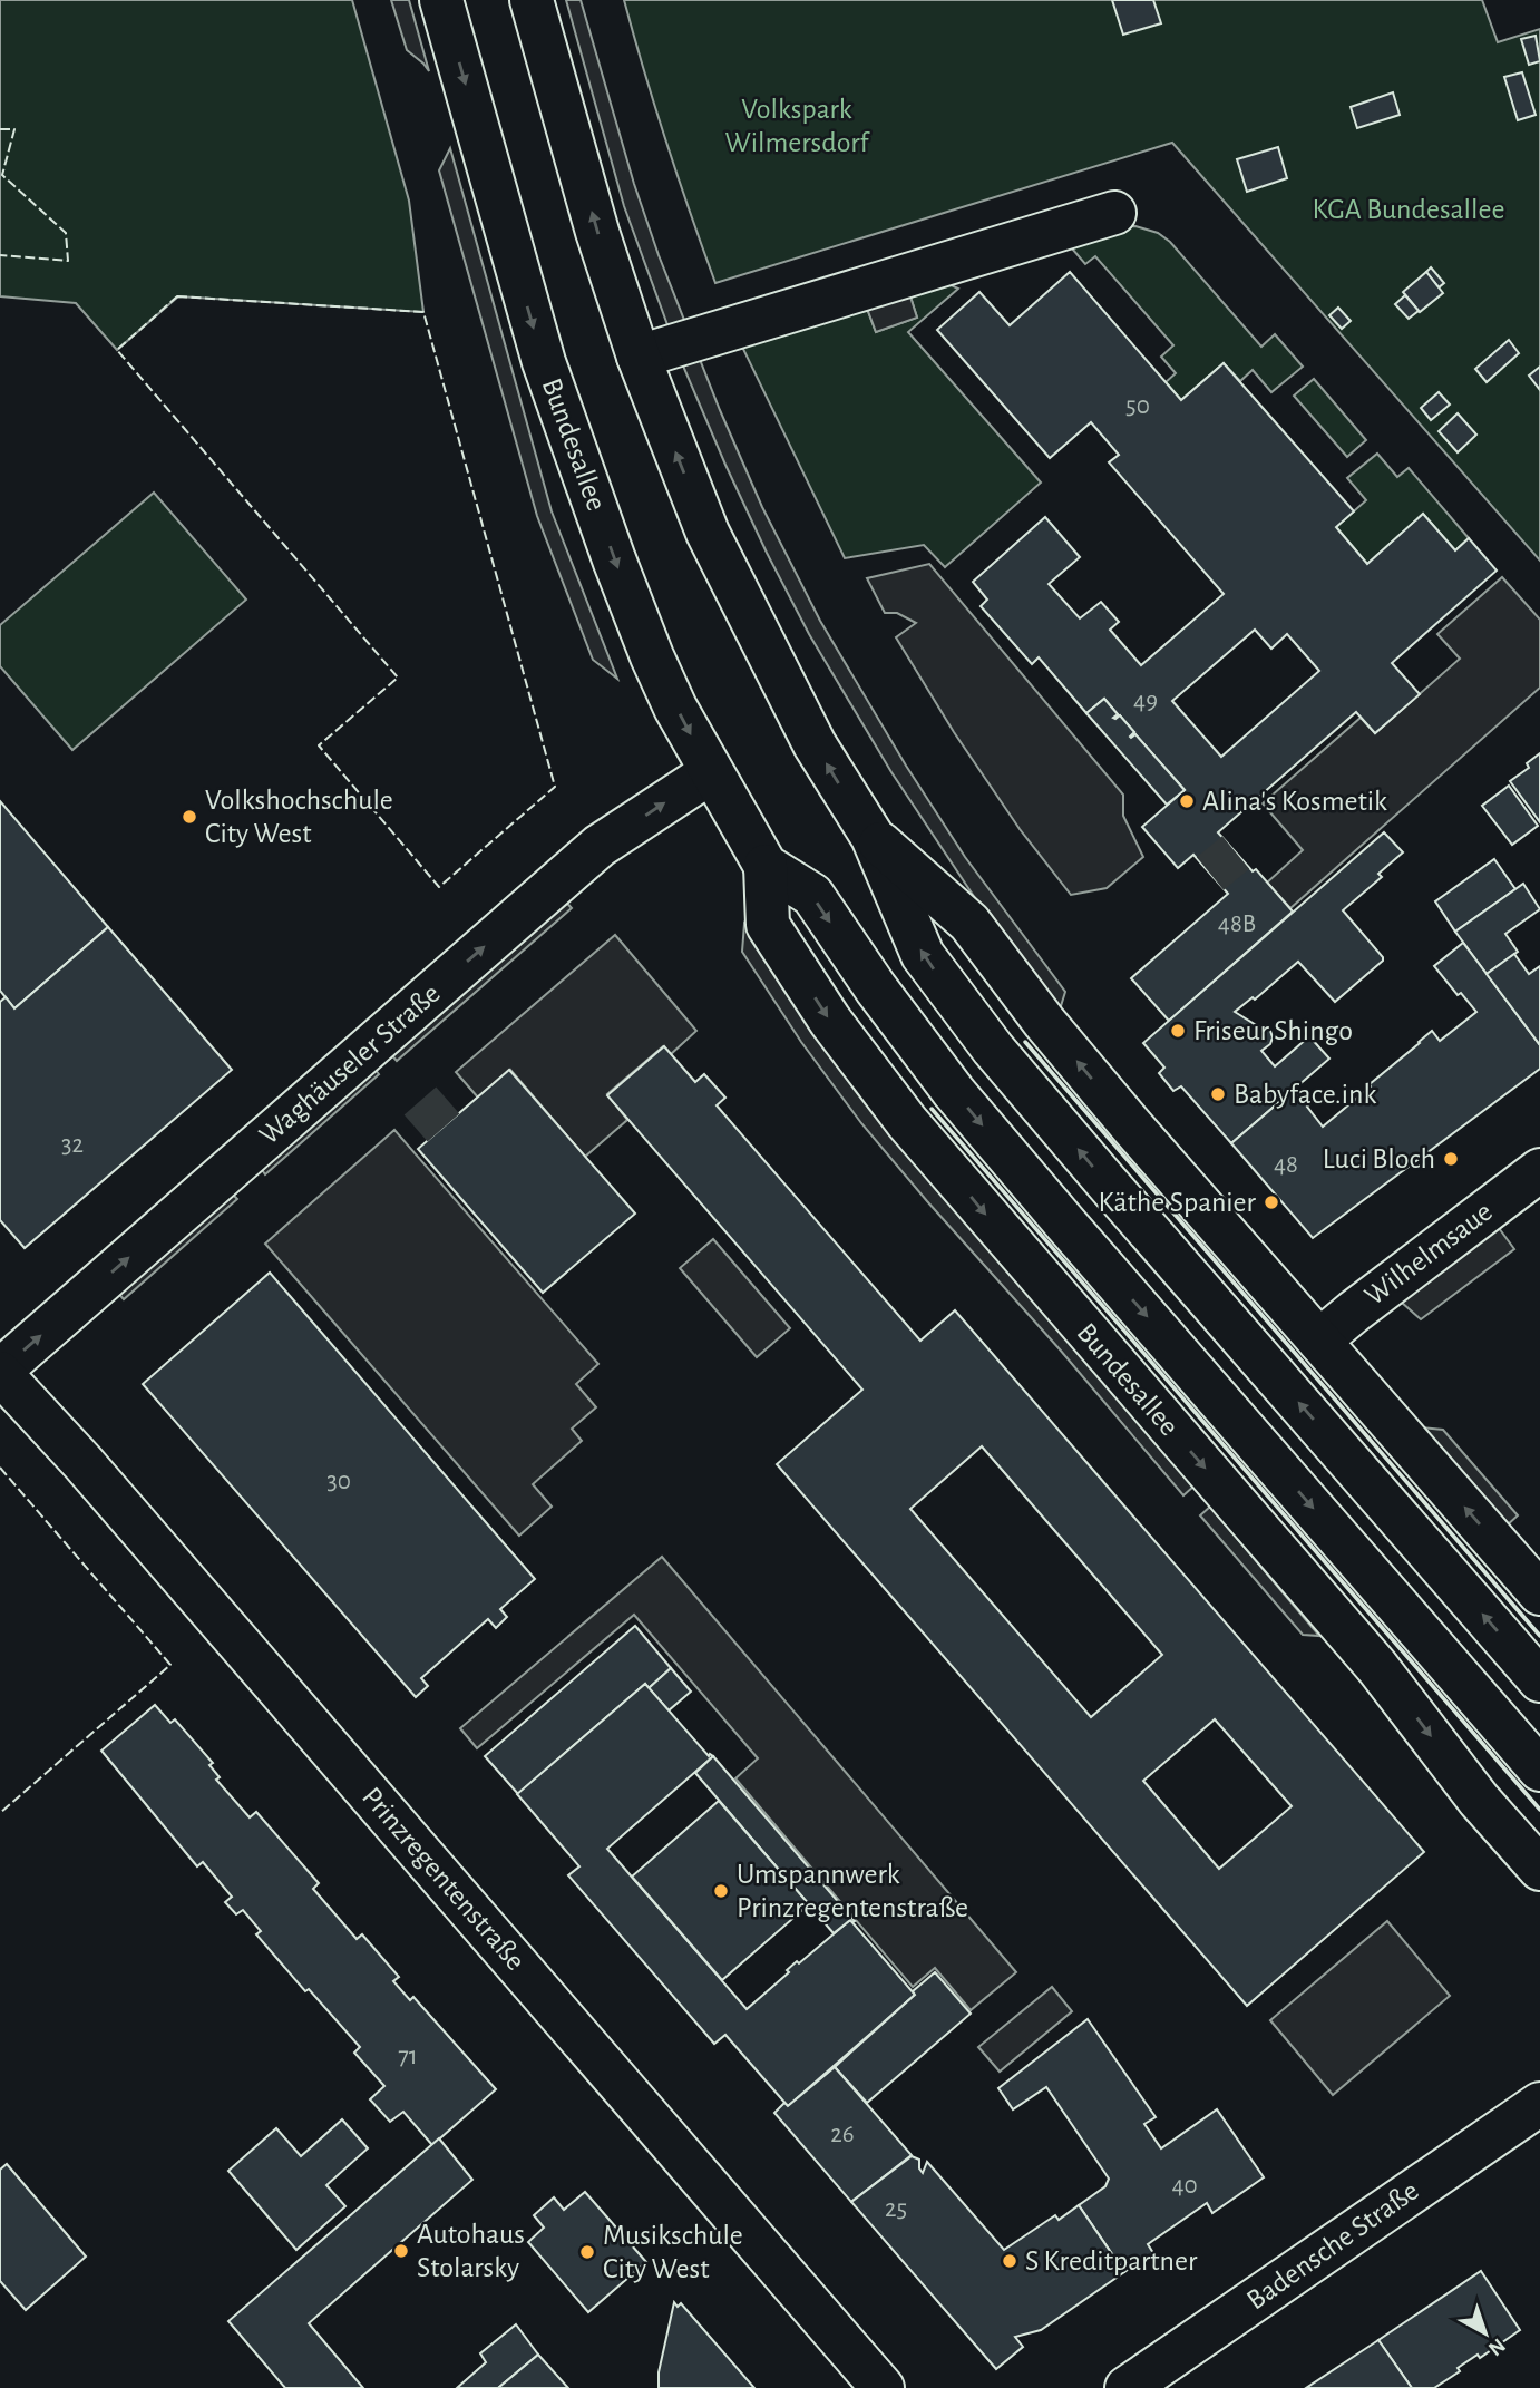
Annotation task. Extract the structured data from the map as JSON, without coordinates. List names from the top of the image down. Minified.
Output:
{"streets":{"main road":["Bundesallee","Waghäuseler Straße","Wilhelmsaue","Prinzregentenstraße","Badensche Straße"]},"crossings":[["Bundesallee","Waghäuseler Straße"],["Waghäuseler Straße","Prinzregentenstraße"]],"one_way":["Waghäuseler Straße"],"parks":["Volkspark Wilmersdorf","KGA Bundesallee"],"places":["Alina's Kosmetik","Volkshochschule City West","Friseur Shingo","Babyface.ink","Luci Bloch","Käthe Spanier","Umspannwerk Prinzregentenstraße","Autohaus Stolarsky","Musikschule City West","S Kreditpartner"],"house_numbers":["50","49","48B","32","48","30","71","26","40","25"],"north":"bottom right"}
